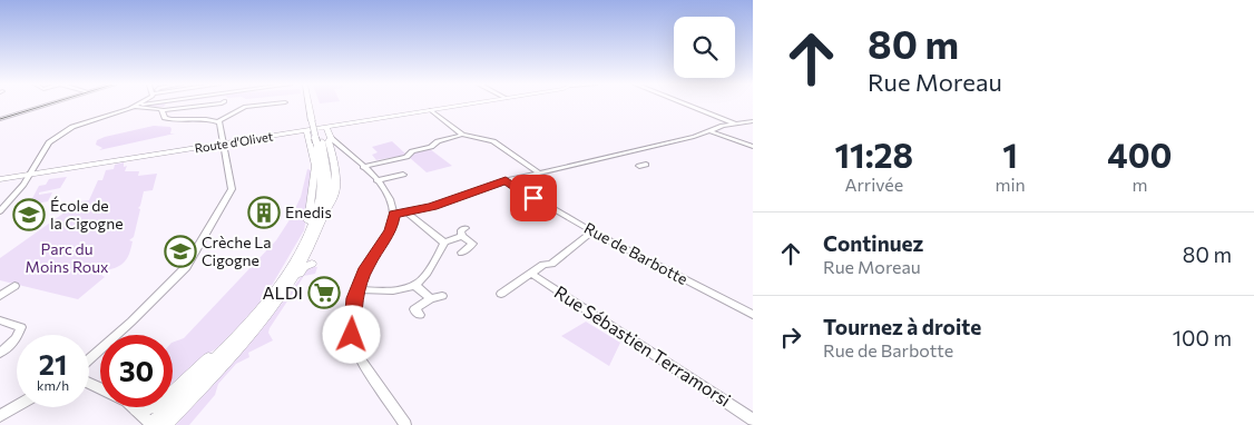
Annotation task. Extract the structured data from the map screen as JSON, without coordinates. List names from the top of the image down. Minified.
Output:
{"streets":{"main road":["Route d'Olivet"],"street":["Rue de Barbotte","Rue Sébastien Terramorsi"]},"parks":["Parc du Moins Roux"],"places":{"building":["Enedis"],"school or university":["École de la Cigogne","Crèche La Cigogne"],"supermarket":["ALDI"]},"page":{"turn":["80 m","Rue Moreau"],"eta":["11:28","Arrivée","1","min","400","m"],"list":[{"name":"Continuez","note":"Rue Moreau","value":"80 m"},{"name":"Tournez à droite","note":"Rue de Barbotte","value":"100 m"}],"speed":"21 km/h","limit":"30"}}
